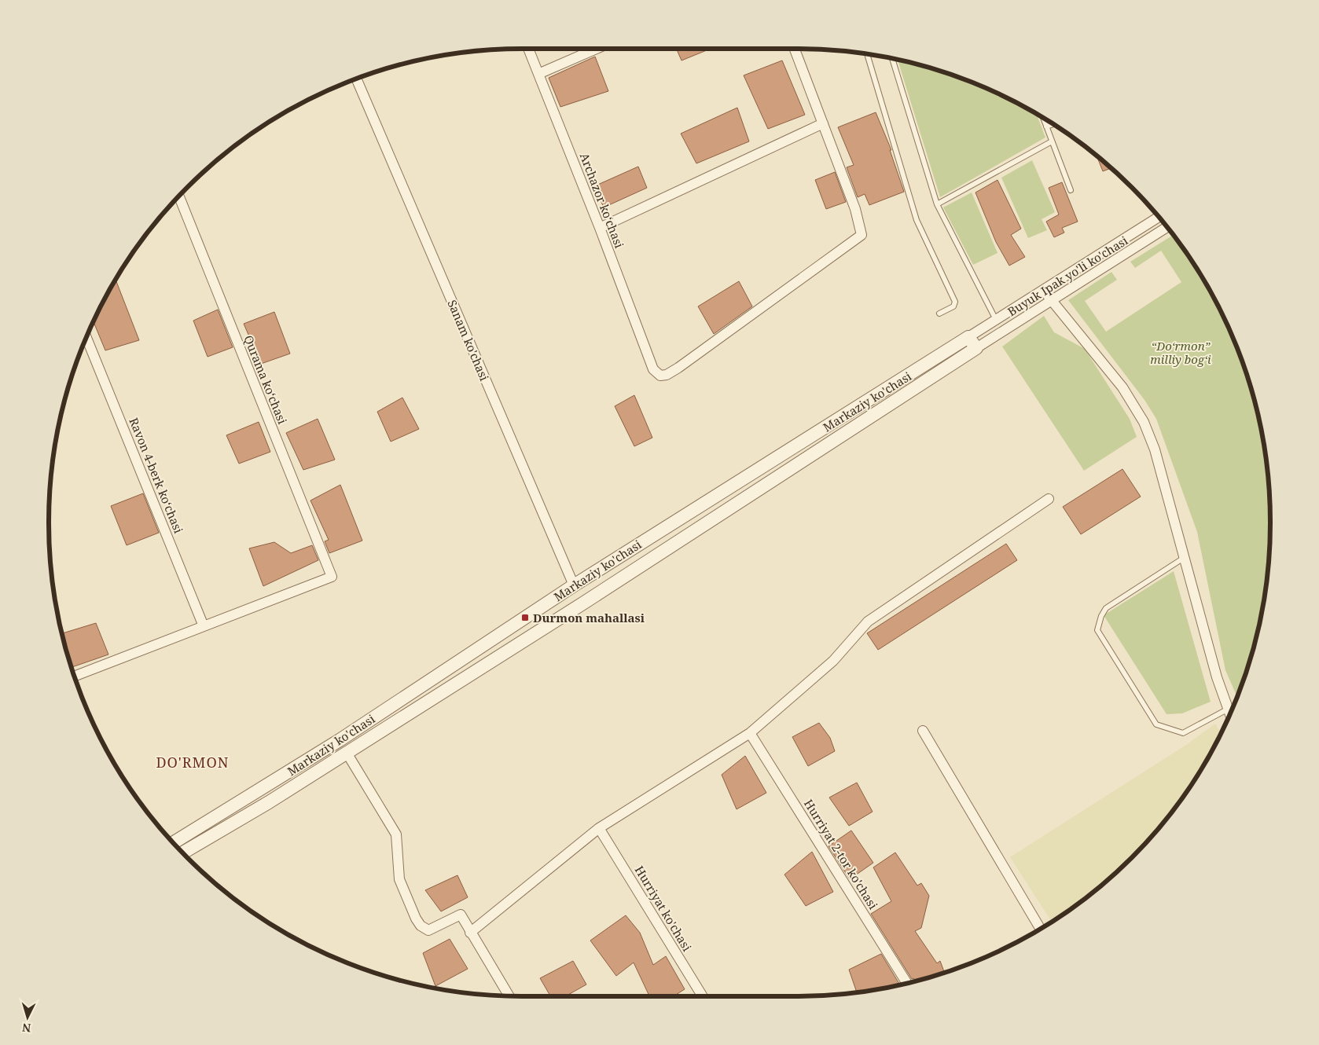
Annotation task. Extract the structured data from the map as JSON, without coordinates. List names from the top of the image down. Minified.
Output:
{"streets":{"street":["Archazor ko‘chasi","Buyuk Ipak yo'li ko'chasi","Sanam ko'chasi","Qurama koʻchasi","Markaziy ko'chasi","Ravon 4-berk koʻchasi","Hurriyat 2-tor ko'chasi","Hurriyat ko'chasi"]},"crossings":[["Buyuk Ipak yo'li ko'chasi","Markaziy ko'chasi"],["Sanam ko'chasi","Markaziy ko'chasi"],["Qurama koʻchasi","Ravon 4-berk koʻchasi"]],"districts":["DO'RMON"],"parks":["“Do‘rmon” milliy bog‘i"],"places":{"transit":["Durmon mahallasi"]},"north":"bottom"}
